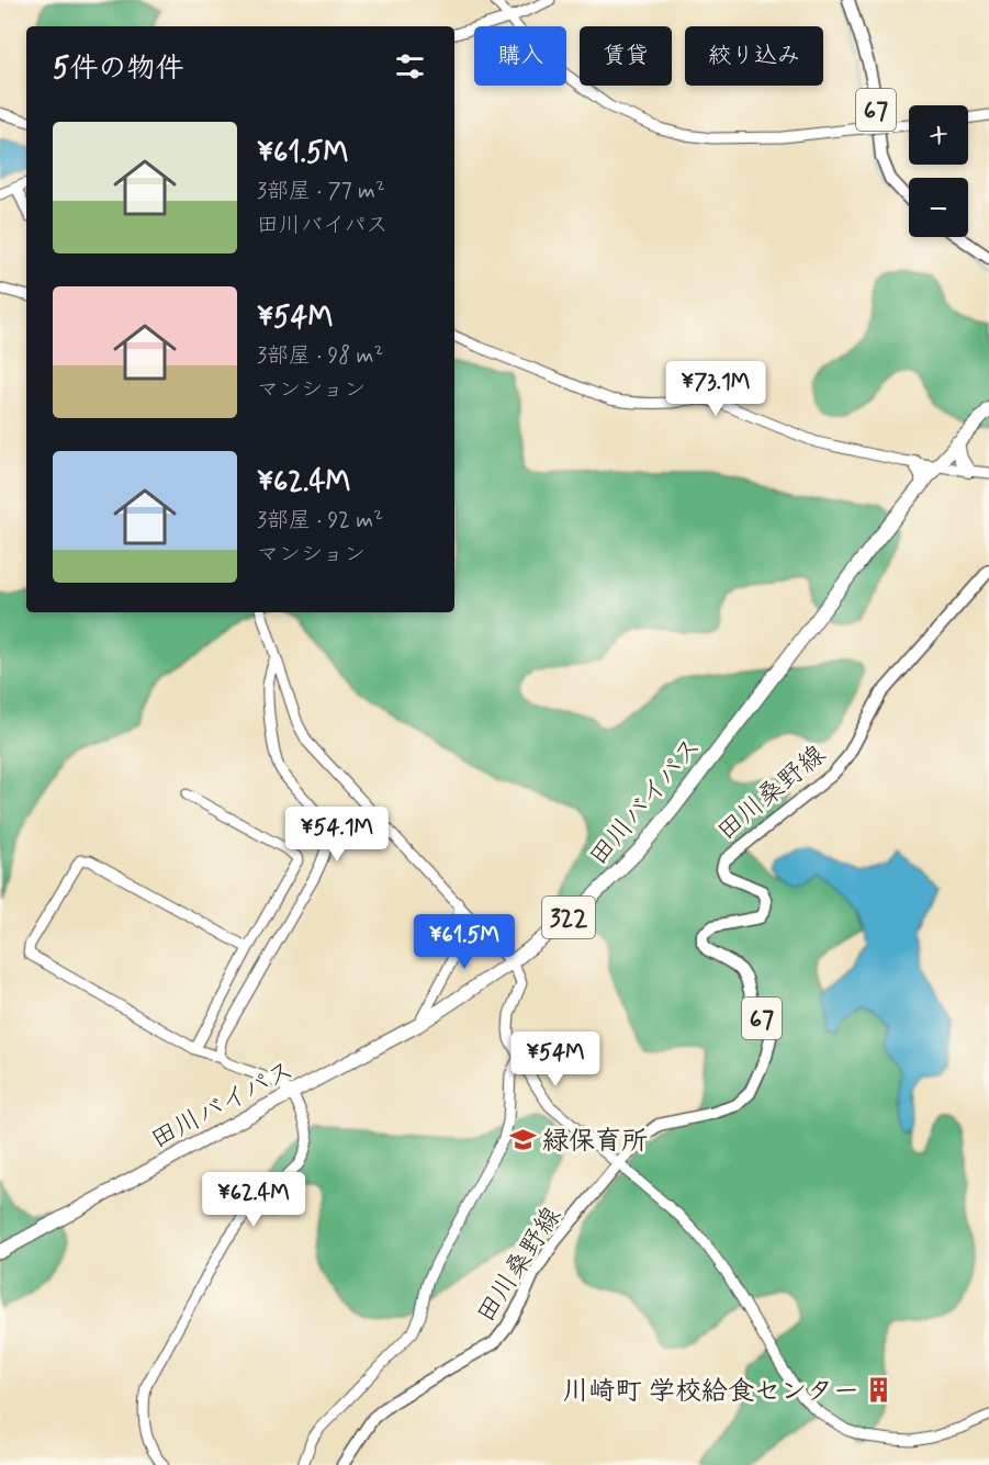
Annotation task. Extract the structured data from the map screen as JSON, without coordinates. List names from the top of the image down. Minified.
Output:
{"streets":{"highway":["田川バイパス","322"],"main road":["67","田川桑野線"]},"places":{"school or university":["緑保育所"],"building":["川崎町 学校給食センター"]},"page":{"chip":["購入","賃貸","絞り込み"],"heading":"5件の物件","map_buttons":["+","−"],"list":[{"name":"¥61.5M","note":"3部屋 · 77 m² · 田川バイパス"},{"name":"¥54M","note":"3部屋 · 98 m² · マンション"},{"name":"¥62.4M","note":"3部屋 · 92 m² · マンション"}],"price":["¥73.1M","¥54.1M","¥61.5M","¥54M","¥62.4M"]}}
